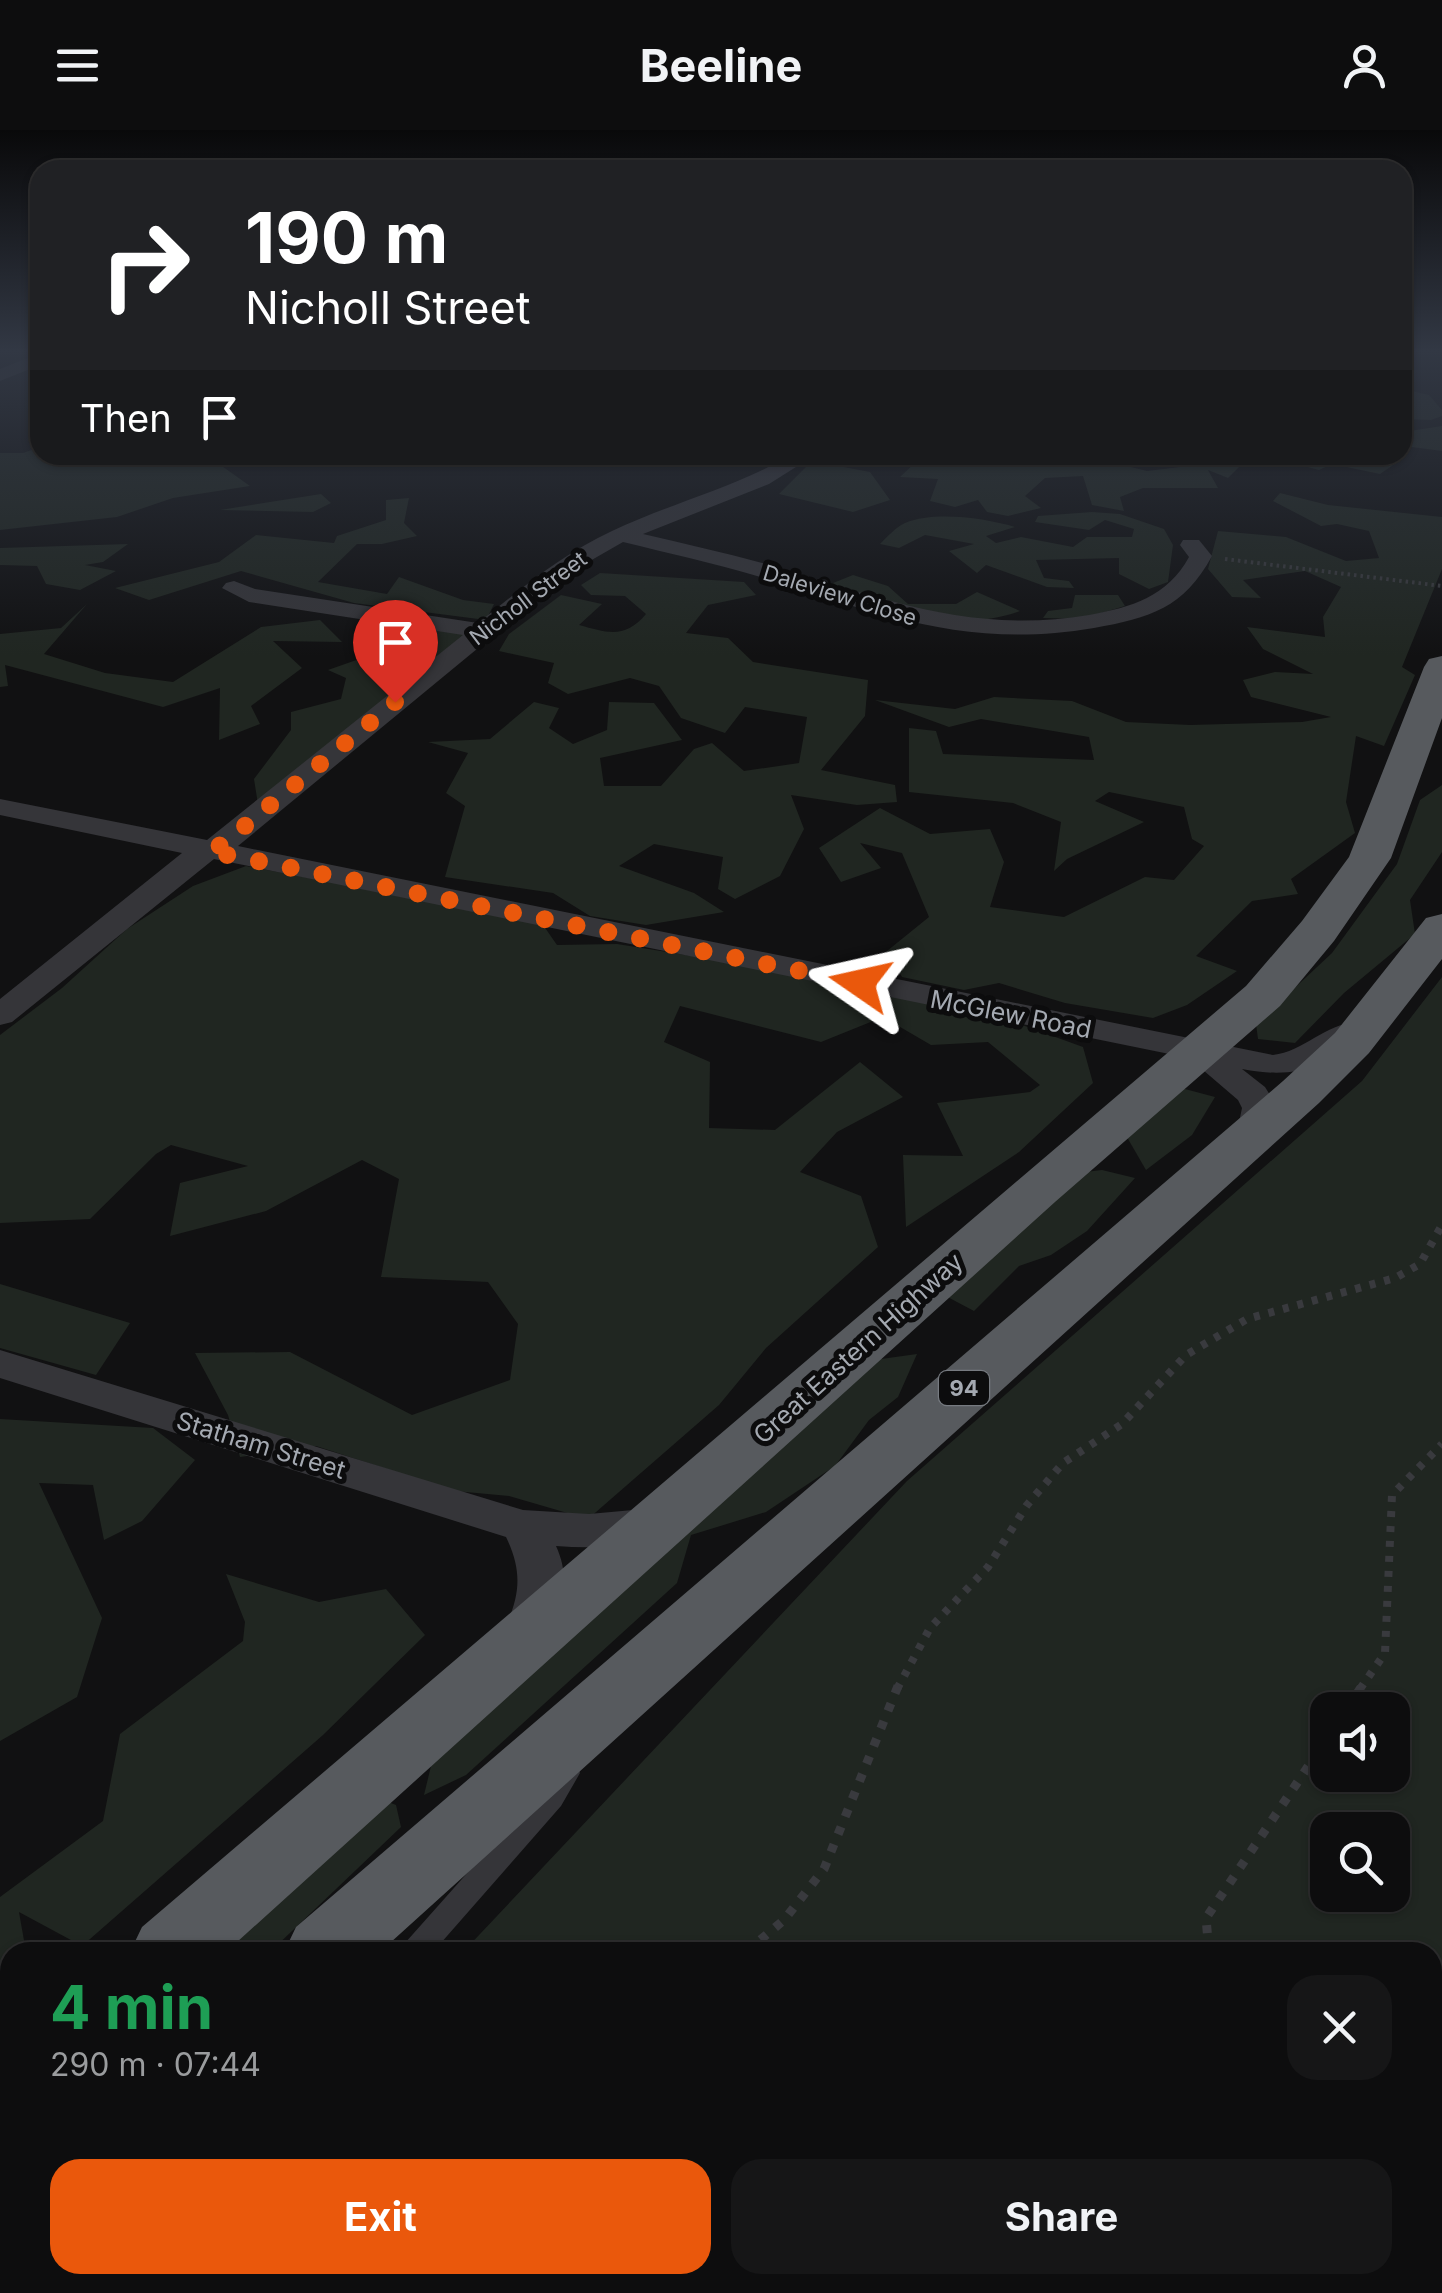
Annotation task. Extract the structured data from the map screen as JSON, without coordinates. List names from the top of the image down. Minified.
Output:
{"streets":{"highway":["Great Eastern Highway","94"],"street":["Daleview Close","Nicholl Street","McGlew Road","Statham Street"]},"crossings":[["Daleview Close","Nicholl Street"],["Nicholl Street","McGlew Road"],["McGlew Road","Great Eastern Highway"],["McGlew Road","94"],["Great Eastern Highway","Statham Street"]],"page":{"header":"Beeline","turn":["190 m","Nicholl Street"],"then":"Then","heading":["4 min","290 m · 07:44"],"buttons":["Exit","Share"]}}
